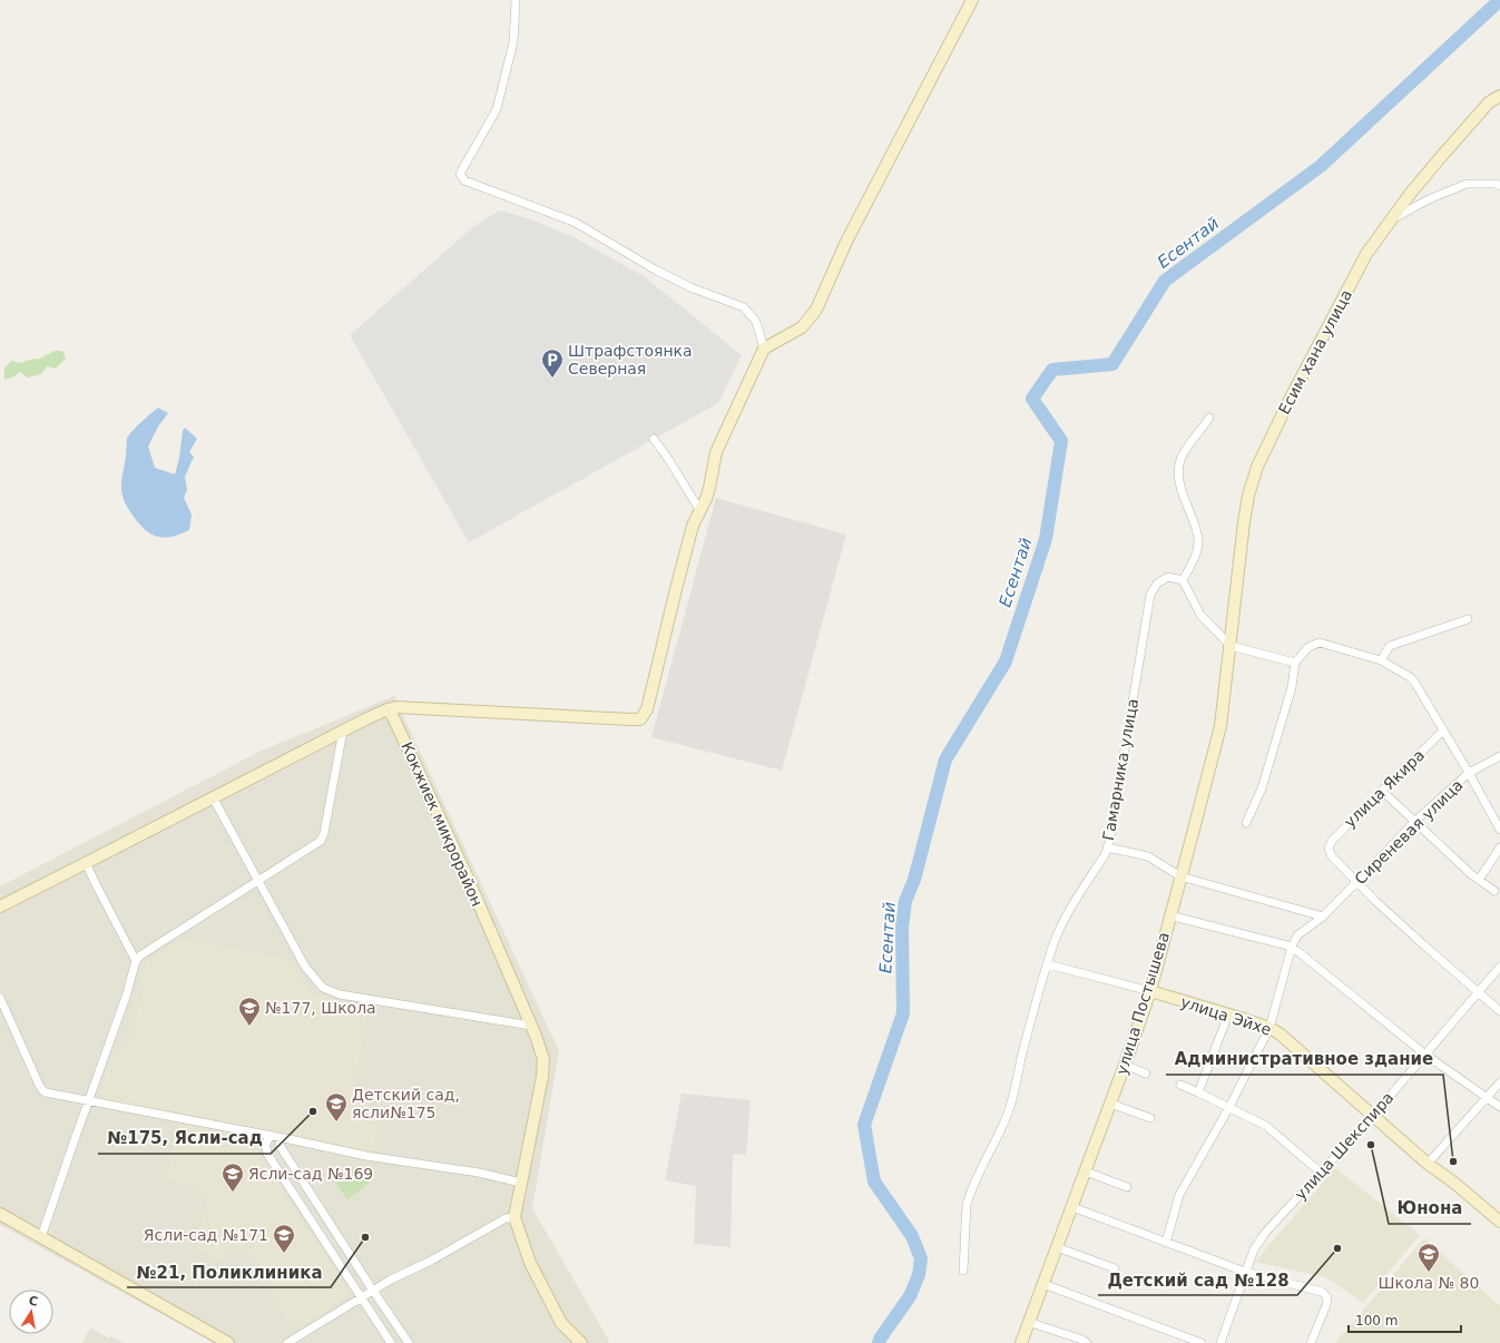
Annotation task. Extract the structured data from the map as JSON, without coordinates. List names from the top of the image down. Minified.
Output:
{"streets":{"street":["Есим хана улица","Гамарника улица","улица Якира","Кокжиек микрорайон","Сиреневая улица","улица Постышева","улица Эйхе","улица Шекспира"]},"crossings":[["Есим хана улица","улица Постышева"],["Гамарника улица","улица Эйхе"],["улица Якира","Сиреневая улица"],["улица Постышева","улица Эйхе"],["улица Эйхе","улица Шекспира"]],"water":["Есентай"],"places":{"parking":["Штрафстоянка Северная"],"school or university":["№177, Школа","Детский сад, ясли№175","Ясли-сад №169","Ясли-сад №171","Школа № 80"],"other":["№175, Ясли-сад","Юнона","Административное здание","№21, Поликлиника","Детский сад №128"]},"scale_bar":"100 m","north":"top"}
